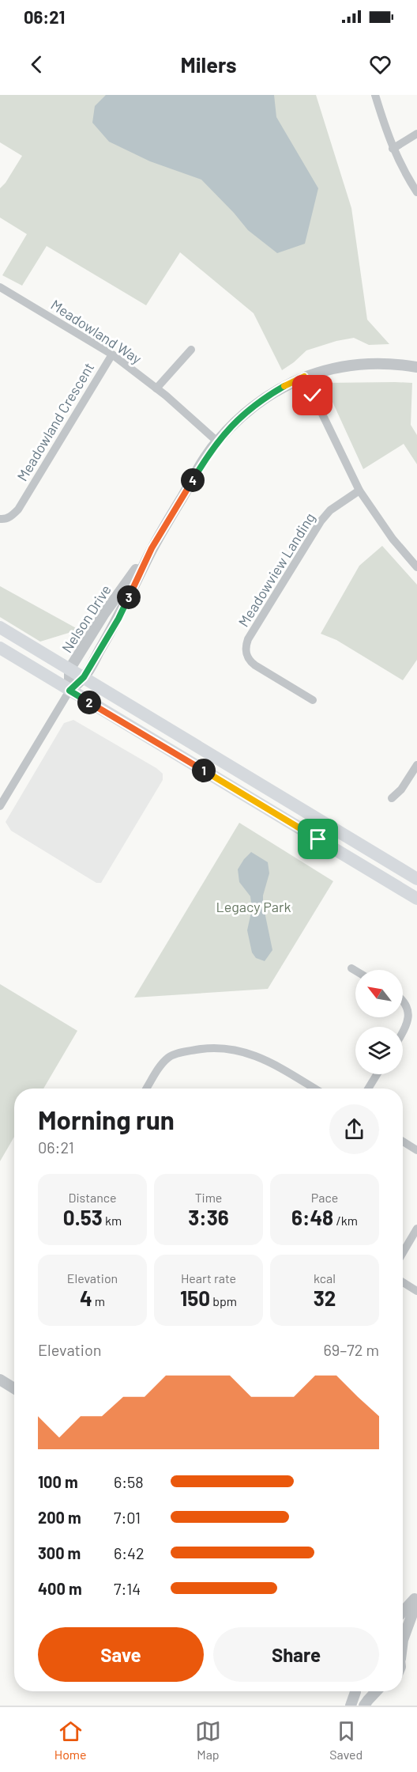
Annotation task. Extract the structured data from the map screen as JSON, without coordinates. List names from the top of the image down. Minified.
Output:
{"streets":{"street":["Meadowland Way","Meadowland Crescent","Meadowview Landing","Nelson Drive"]},"crossings":[["Meadowland Way","Meadowland Crescent"],["Meadowland Way","Nelson Drive"]],"parks":["Legacy Park"],"north":"top left","page":{"status":"06:21","header":"Milers","pins":["4","3","2","1"],"heading":["Morning run","06:21"],"stats":[["Distance","0.53 km"],["Time","3:36"],["Pace","6:48 /km"],["Elevation","4 m"],["Heart rate","150 bpm"],["kcal","32"]],"chart":["Elevation","69–72 m"],"list":[{"name":"100 m","note":"6:58"},{"name":"200 m","note":"7:01"},{"name":"300 m","note":"6:42"},{"name":"400 m","note":"7:14"}],"buttons":["Save","Share"],"tabs":["Home","Map","Saved"]}}
